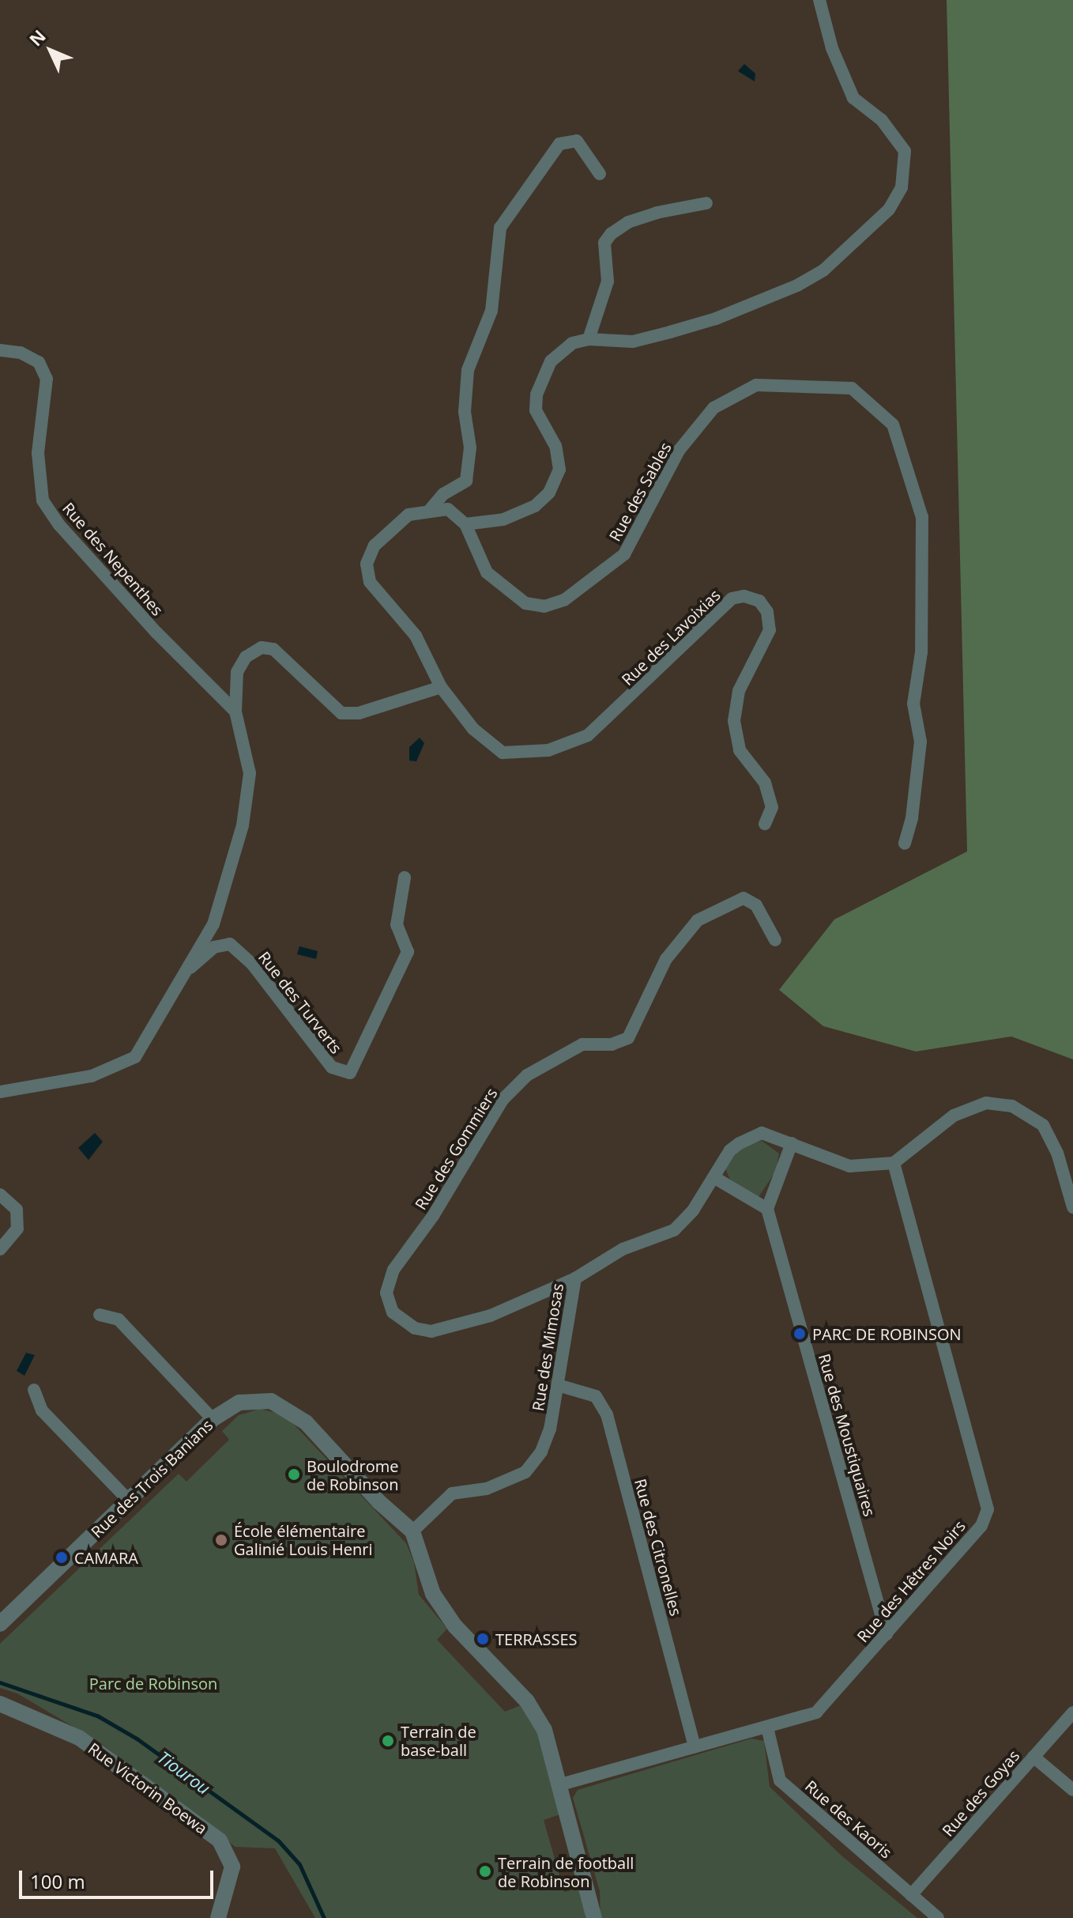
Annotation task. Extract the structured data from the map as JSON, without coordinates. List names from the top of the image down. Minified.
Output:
{"streets":{"street":["Rue des Sables","Rue des Nepenthes","Rue des Lavoixias","Rue des Turverts","Rue des Gommiers","Rue des Mimosas","Rue des Moustiquaires","Rue des Trois Banians","Rue des Citronelles","Rue des Hêtres Noirs","Rue Victorin Boewa","Rue des Goyas","Rue des Kaoris"]},"crossings":[["Rue des Gommiers","Rue des Mimosas"],["Rue des Mimosas","Rue des Trois Banians"],["Rue des Mimosas","Rue des Citronelles"],["Rue des Mimosas","Rue des Hêtres Noirs"],["Rue des Moustiquaires","Rue des Hêtres Noirs"],["Rue des Citronelles","Rue des Hêtres Noirs"],["Rue des Hêtres Noirs","Rue des Kaoris"],["Rue des Goyas","Rue des Kaoris"]],"water":["Tiourou"],"parks":["Parc de Robinson"],"places":["PARC DE ROBINSON","Boulodrome de Robinson","École élémentaire Galinié Louis Henri","CAMARA","TERRASSES","Terrain de base-ball","Terrain de football de Robinson"],"scale_bar":"100 m","north":"top left"}
